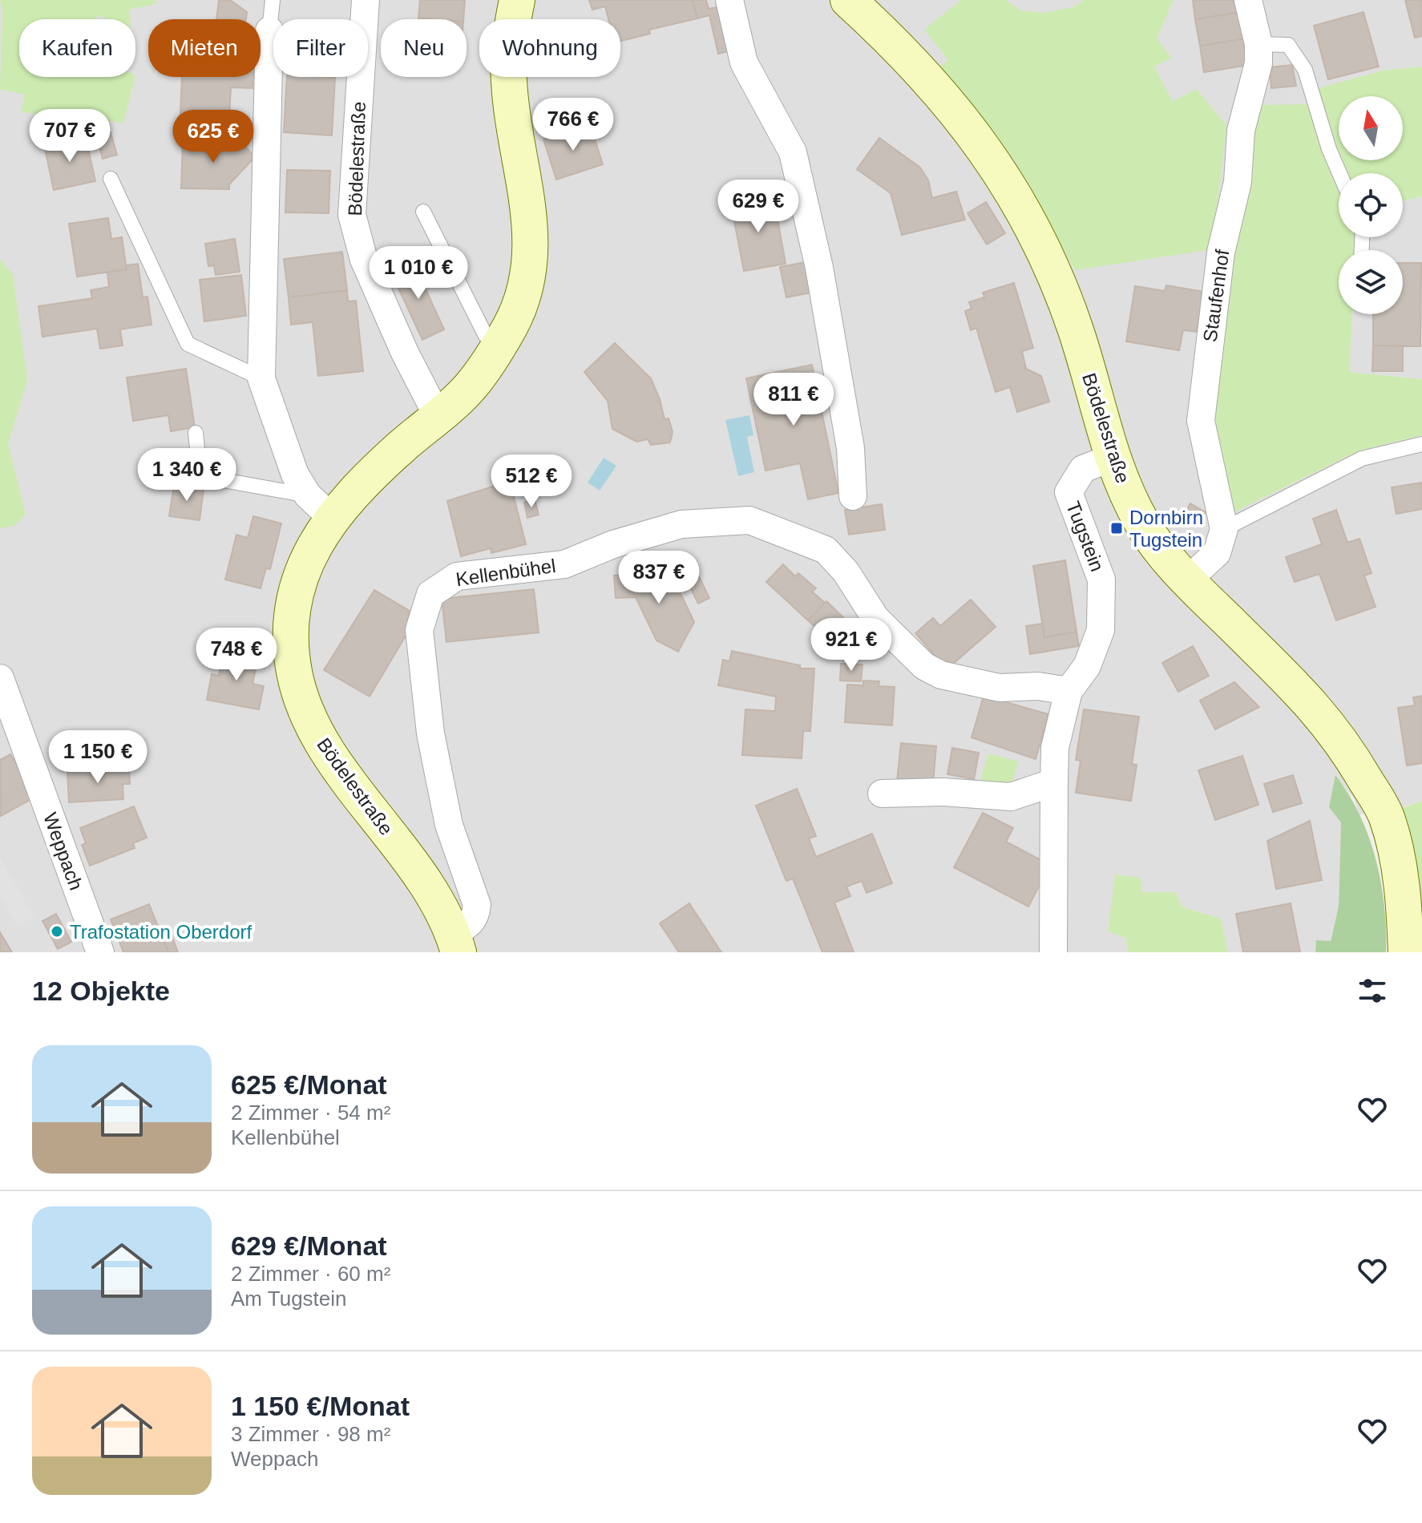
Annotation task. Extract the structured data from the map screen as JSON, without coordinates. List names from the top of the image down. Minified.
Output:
{"streets":{"main road":["Bödelestraße"],"street":["Staufenhof","Tugstein","Kellenbühel","Weppach"]},"crossings":[["Bödelestraße","Tugstein"],["Bödelestraße","Kellenbühel"],["Tugstein","Kellenbühel"]],"places":{"transit":["Dornbirn Tugstein"],"other":["Trafostation Oberdorf"]},"north":"top","page":{"chip":["Kaufen","Mieten","Filter","Neu","Wohnung"],"price":["766 €","707 €","625 €","629 €","1 010 €","811 €","1 340 €","512 €","837 €","921 €","748 €","1 150 €"],"heading":"12 Objekte","list":[{"name":"625 €/Monat","note":"2 Zimmer · 54 m² · Kellenbühel"},{"name":"629 €/Monat","note":"2 Zimmer · 60 m² · Am Tugstein"},{"name":"1 150 €/Monat","note":"3 Zimmer · 98 m² · Weppach"}]}}
